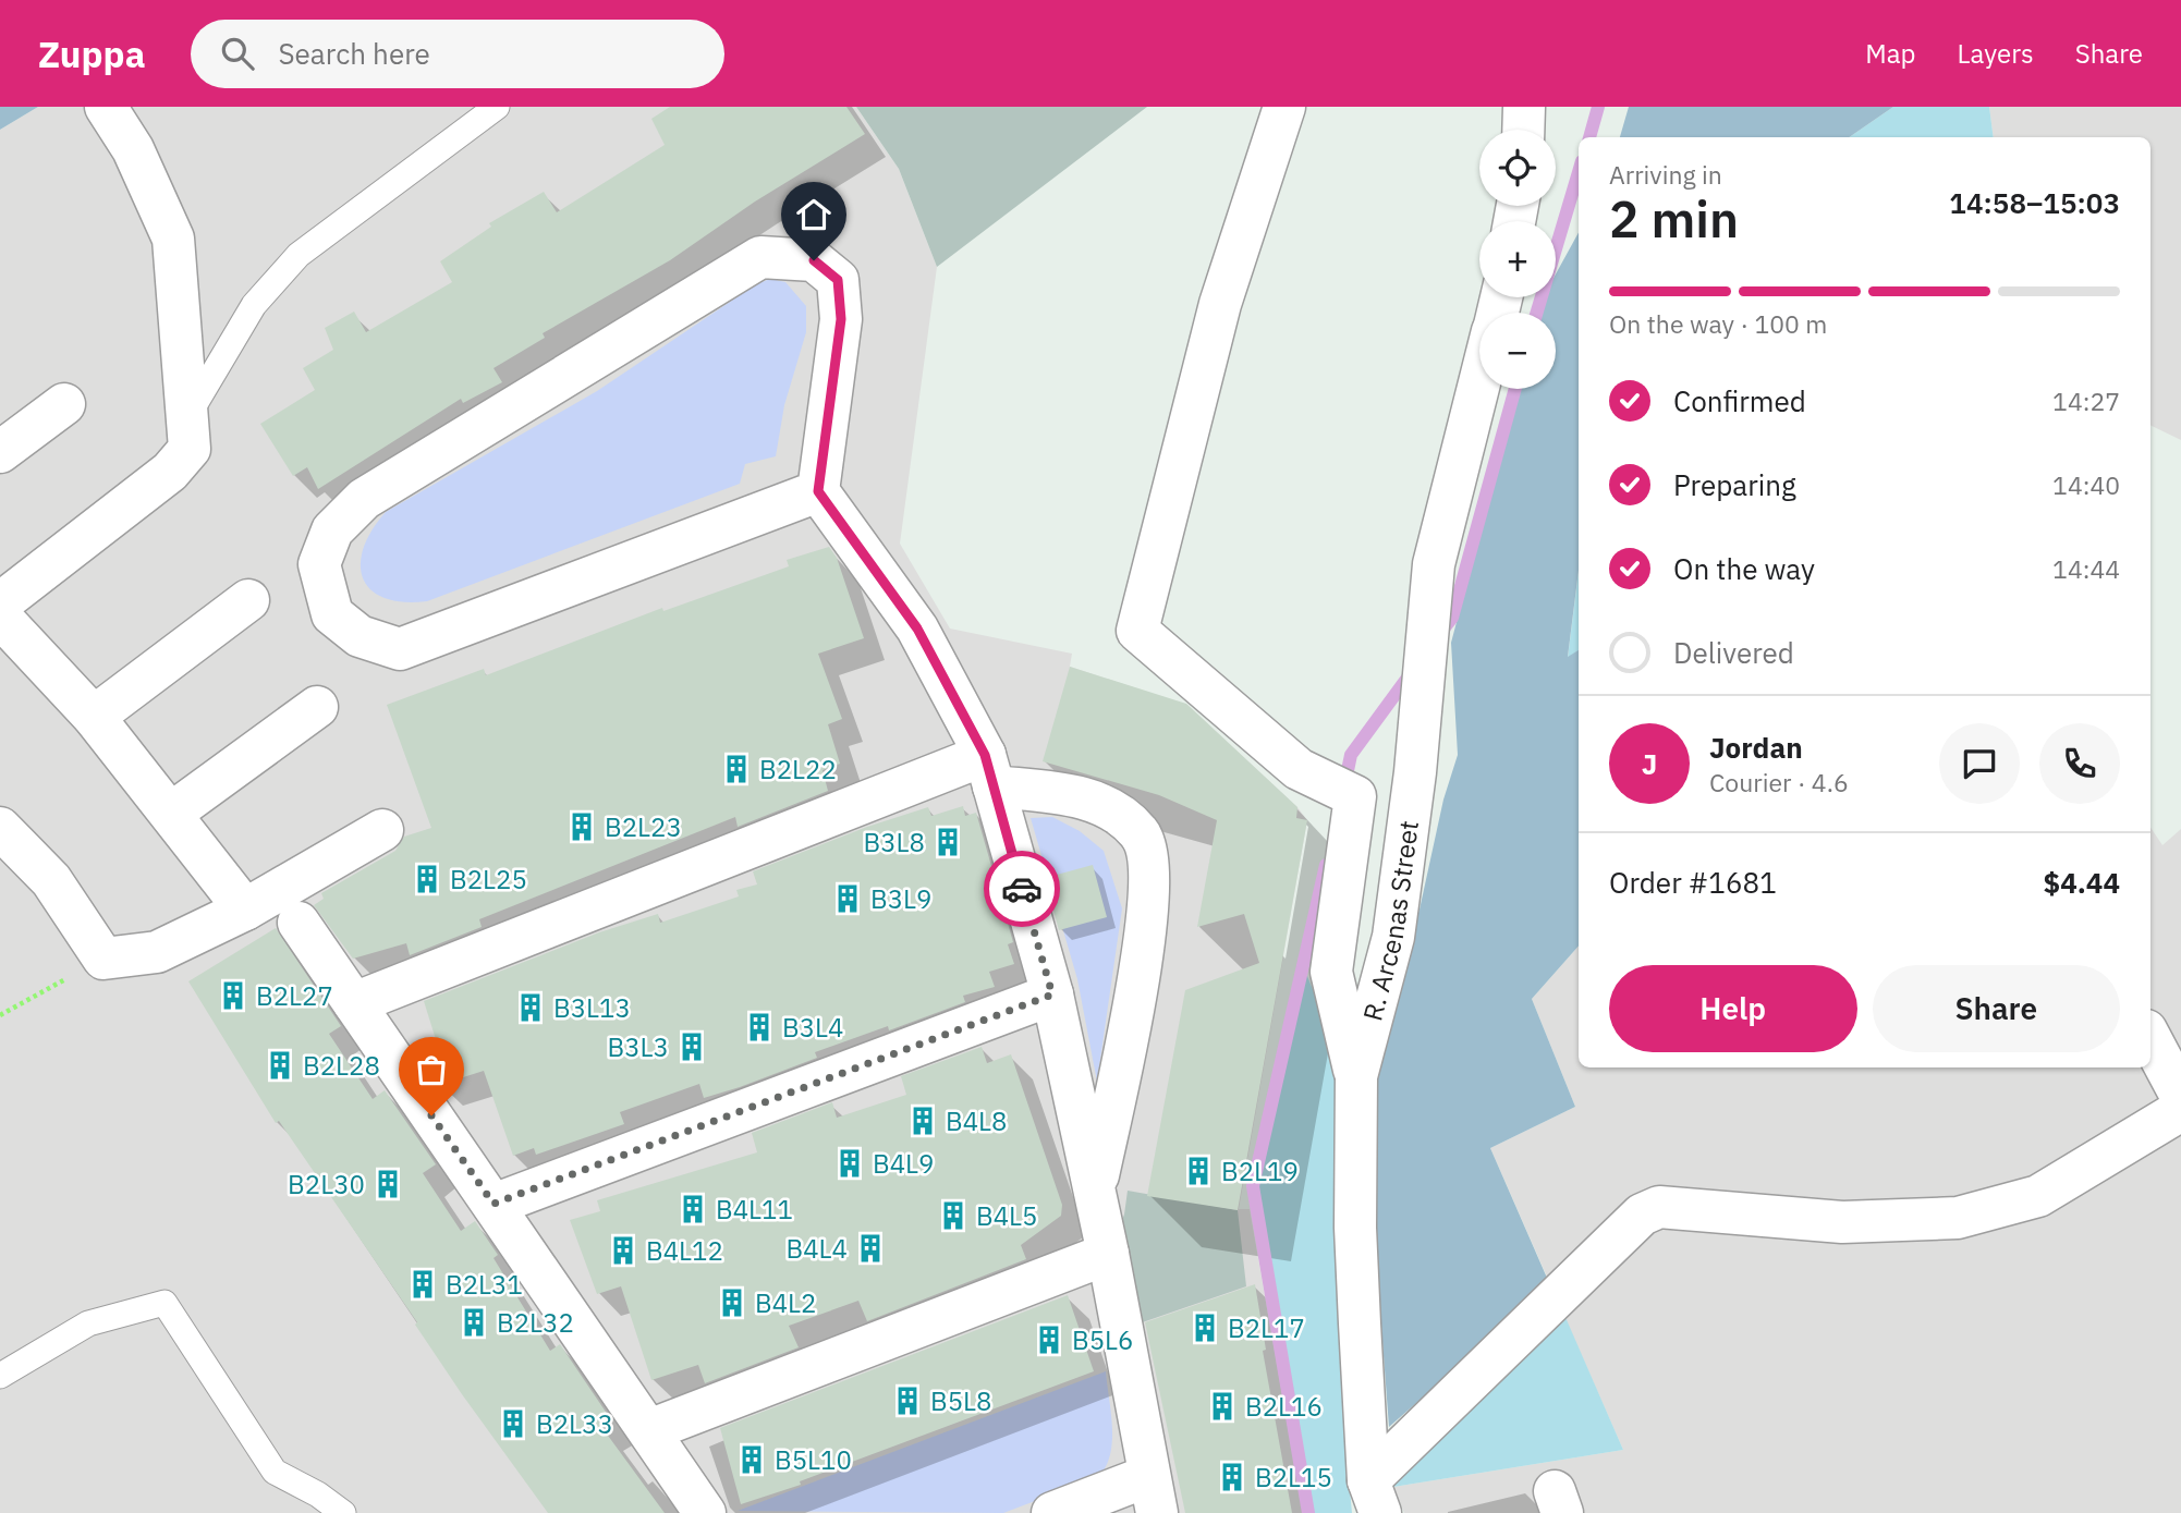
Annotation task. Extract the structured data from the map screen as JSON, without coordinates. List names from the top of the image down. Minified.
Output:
{"streets":{"street":["R. Arcenas Street"]},"places":{"building":["B2L22","B2L23","B3L8","B2L25","B3L9","B2L27","B3L13","B3L4","B3L3","B2L28","B4L8","B4L9","B2L19","B2L30","B4L11","B4L5","B4L4","B4L12","B2L31","B4L2","B2L32","B2L17","B5L6","B5L8","B2L16","B2L33","B5L10","B2L15"]},"page":{"header":"Zuppa","search":"Search here","nav":["Map","Layers","Share"],"map_buttons":["+","−"],"heading":["2 min","Arriving in","14:58–15:03"],"panel":["Jordan","Courier · 4.6","Order #1681","$4.44"],"bar":"On the way · 100 m","list":[["Confirmed","14:27"],["Preparing","14:40"],["On the way","14:44"],"Delivered"],"round":"J","buttons":["Help","Share"]}}
